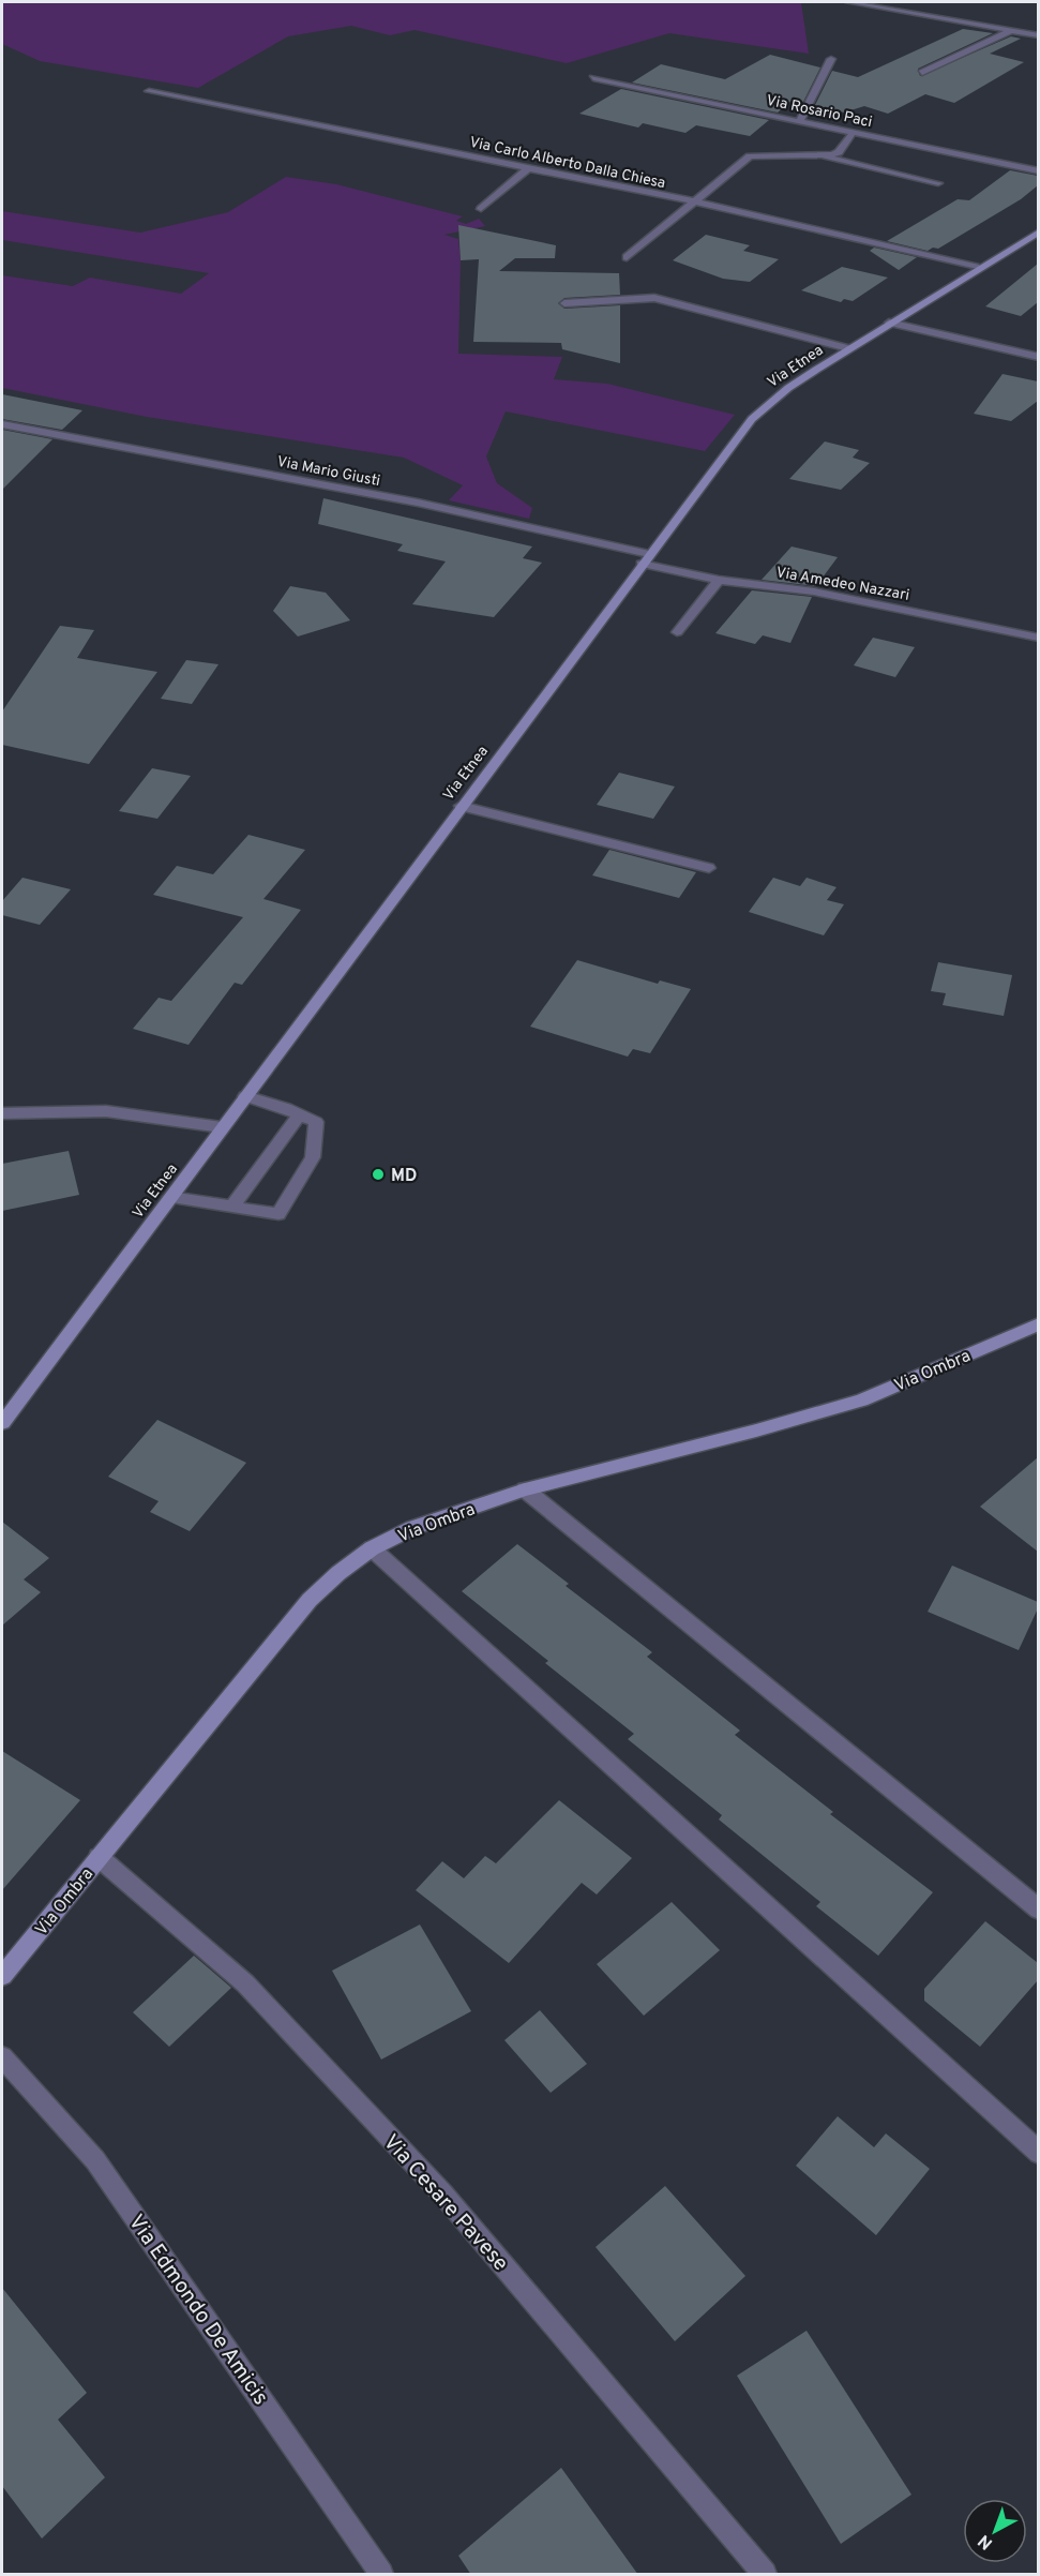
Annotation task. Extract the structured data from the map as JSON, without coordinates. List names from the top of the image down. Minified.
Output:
{"streets":{"main road":["Via Etnea","Via Ombra"],"street":["Via Rosario Paci","Via Carlo Alberto Dalla Chiesa","Via Mario Giusti","Via Amedeo Nazzari","Via Cesare Pavese","Via Edmondo De Amicis"]},"crossings":[["Via Carlo Alberto Dalla Chiesa","Via Etnea"],["Via Etnea","Via Mario Giusti"],["Via Etnea","Via Amedeo Nazzari"],["Via Mario Giusti","Via Amedeo Nazzari"],["Via Ombra","Via Cesare Pavese"]],"places":["MD"],"north":"bottom left"}
